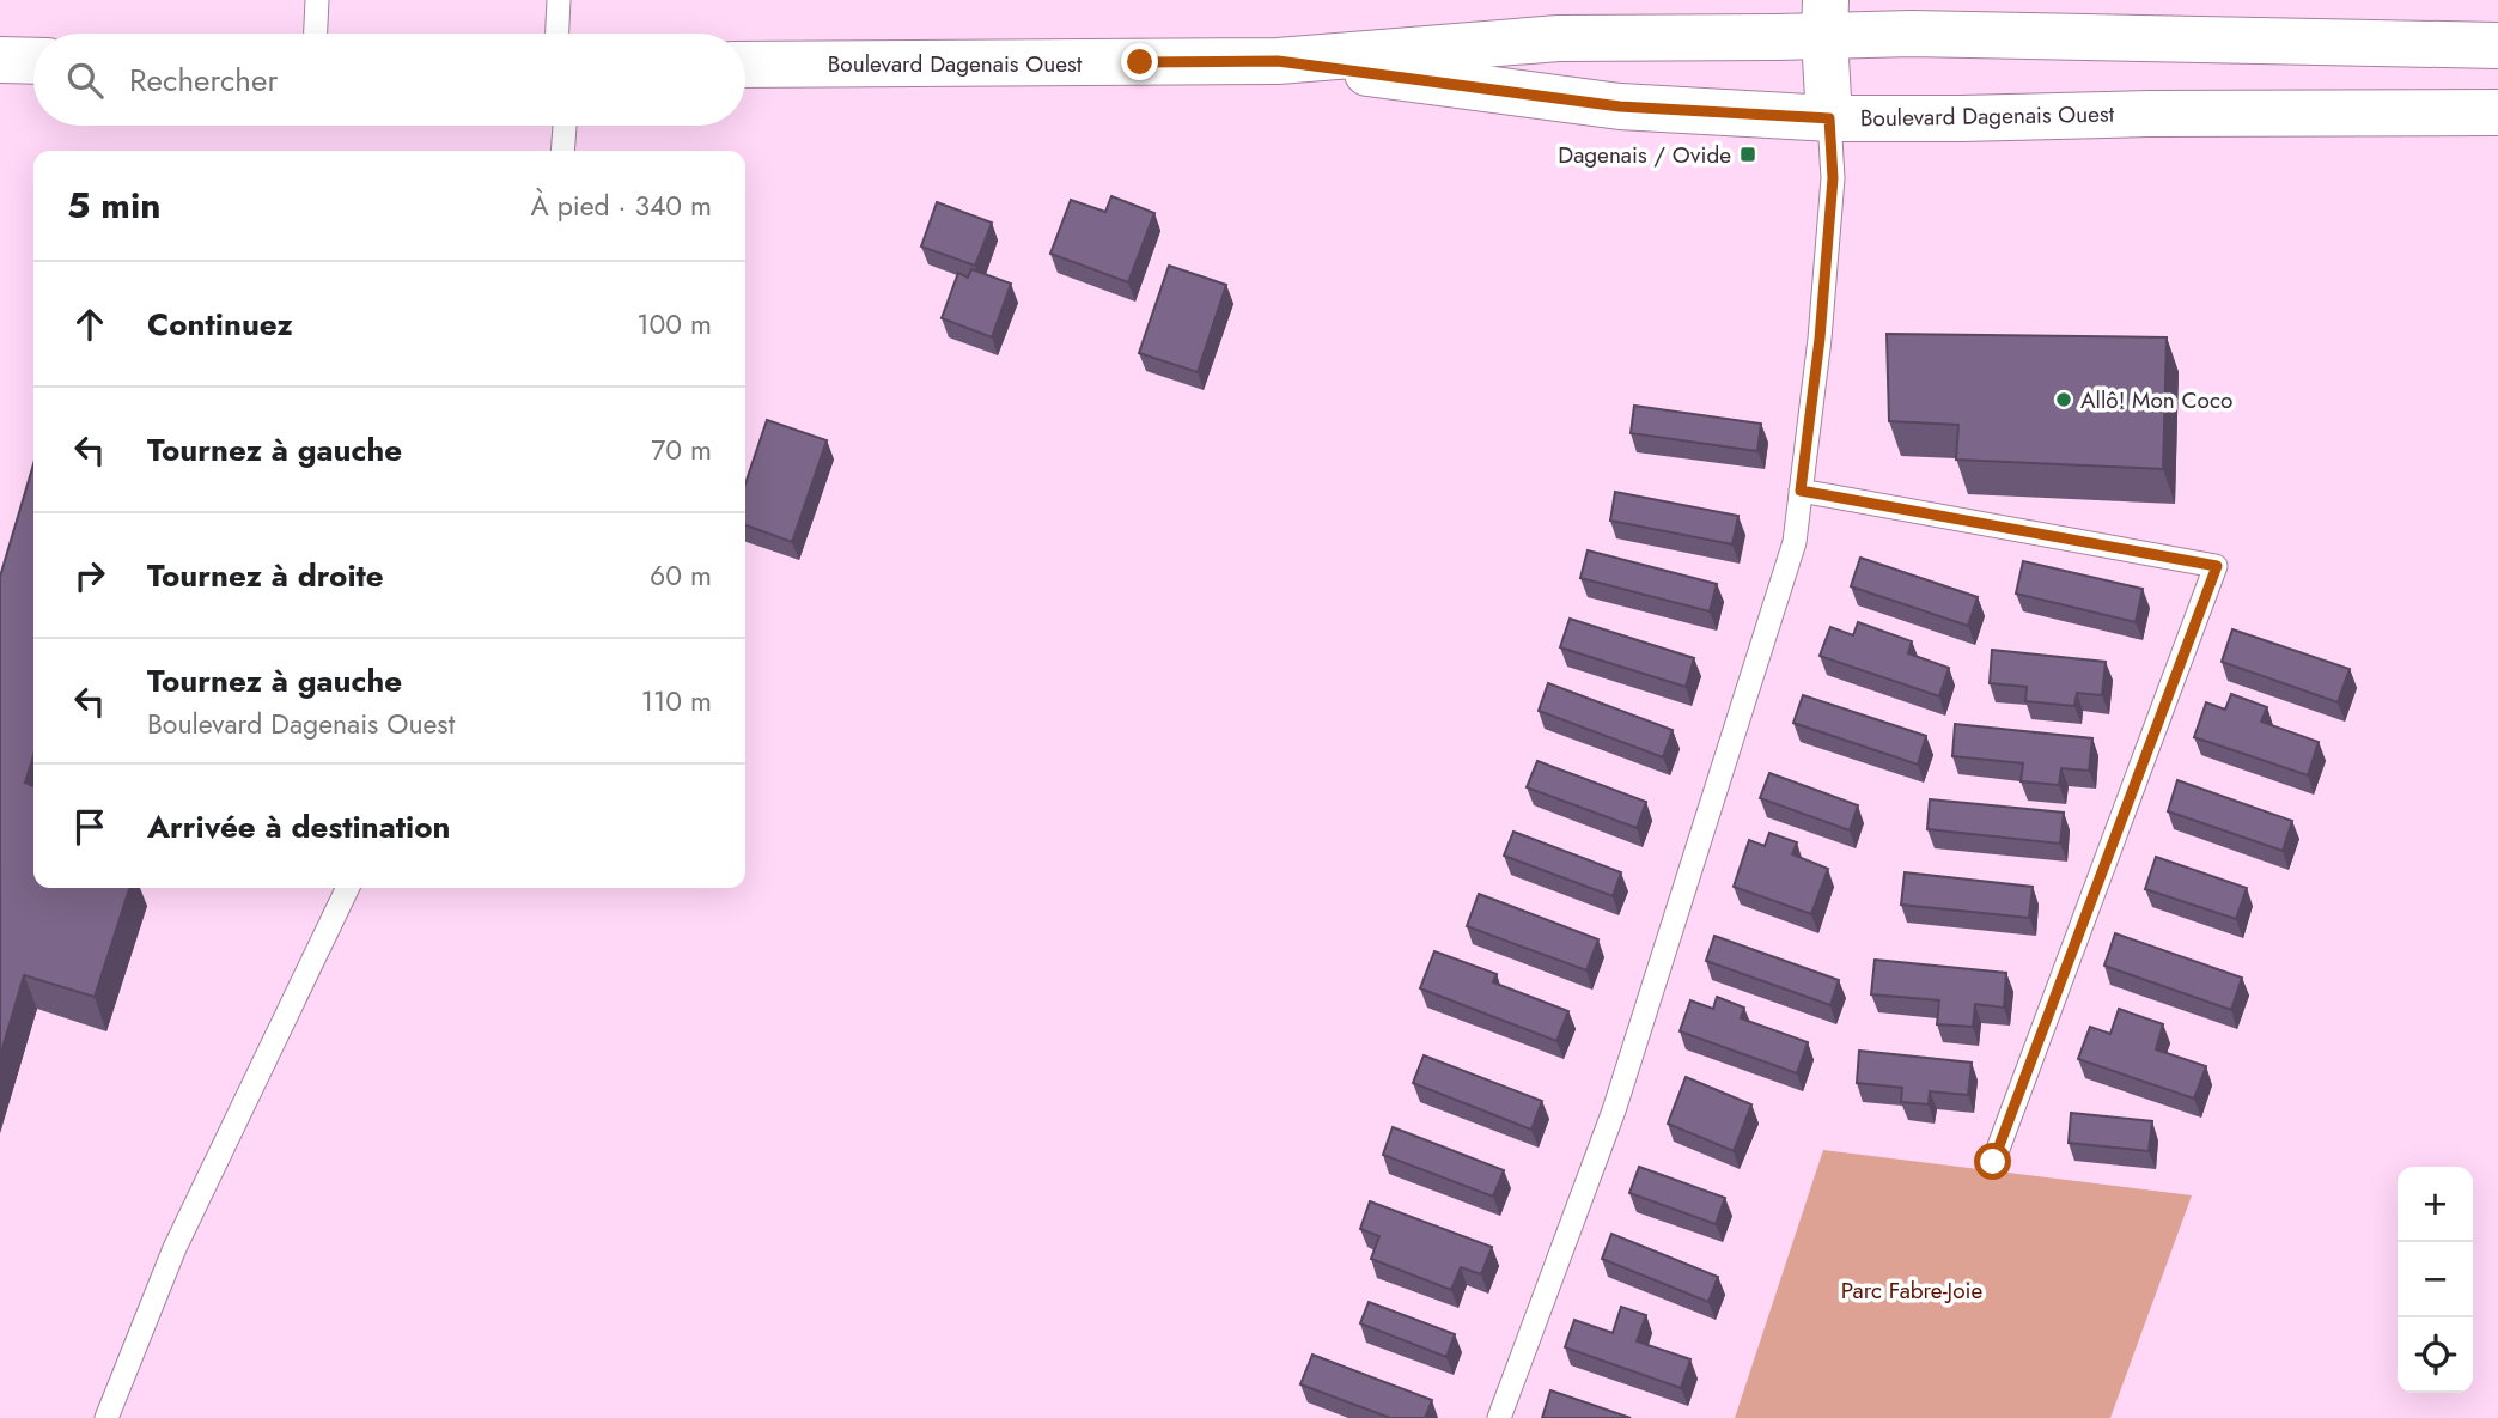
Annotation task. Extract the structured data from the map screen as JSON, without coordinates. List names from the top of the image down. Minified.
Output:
{"streets":{"main road":["Boulevard Dagenais Ouest"]},"parks":["Parc Fabre-Joie"],"places":{"transit":["Dagenais / Ovide"],"other":["Allô! Mon Coco"]},"page":{"search":"Rechercher","heading":["5 min","À pied · 340 m"],"list":[["Continuez","100 m"],["Tournez à gauche","70 m"],["Tournez à droite","60 m"],["Tournez à gauche","Boulevard Dagenais Ouest","110 m"],"Arrivée à destination"],"map_buttons":["+","−"]}}
